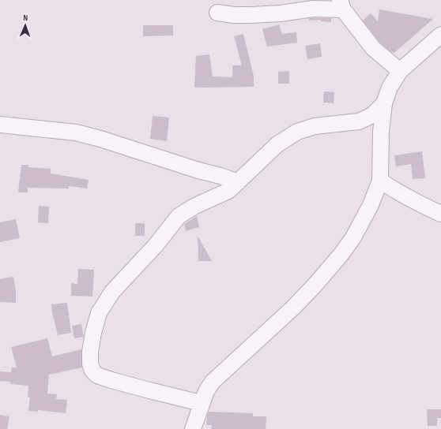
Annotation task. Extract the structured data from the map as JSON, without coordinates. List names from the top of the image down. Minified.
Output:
{"north":"top"}
